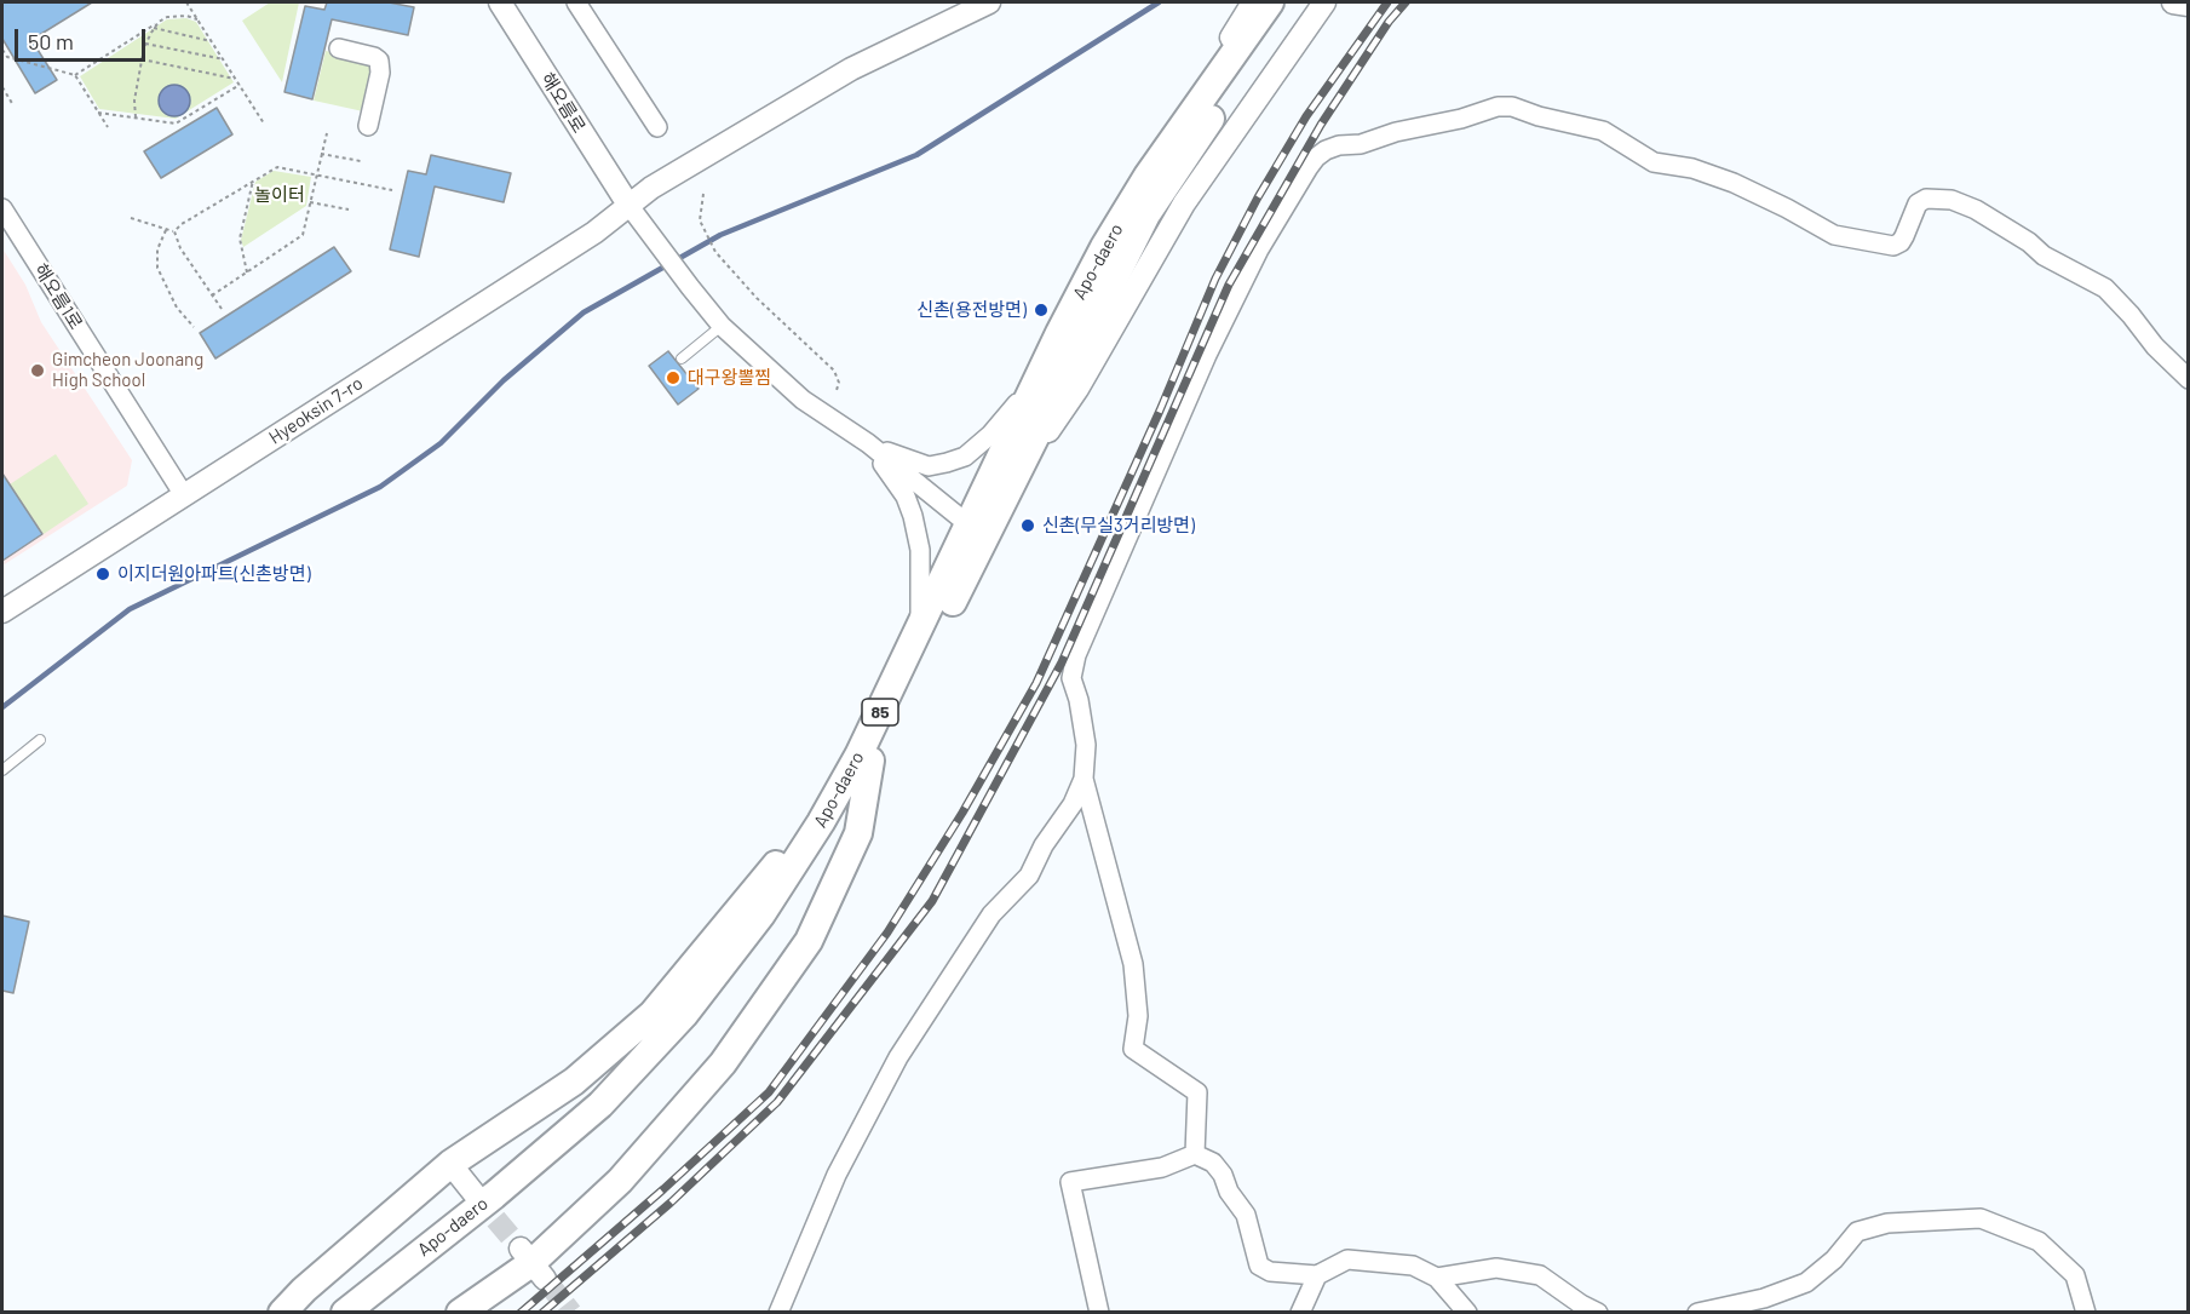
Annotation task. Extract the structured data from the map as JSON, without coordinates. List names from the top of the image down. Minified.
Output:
{"streets":{"main road":["Apo-daero","85"],"street":["해오름로","해오름1로","Hyeoksin 7-ro"]},"crossings":[["해오름로","Hyeoksin 7-ro"],["해오름1로","Hyeoksin 7-ro"]],"parks":["놀이터"],"places":["신촌(용전방면)","Gimcheon Joonang High School","대구왕뽈찜","신촌(무실3거리방면)","이지더원아파트(신촌방면)"],"scale_bar":"50 m"}
